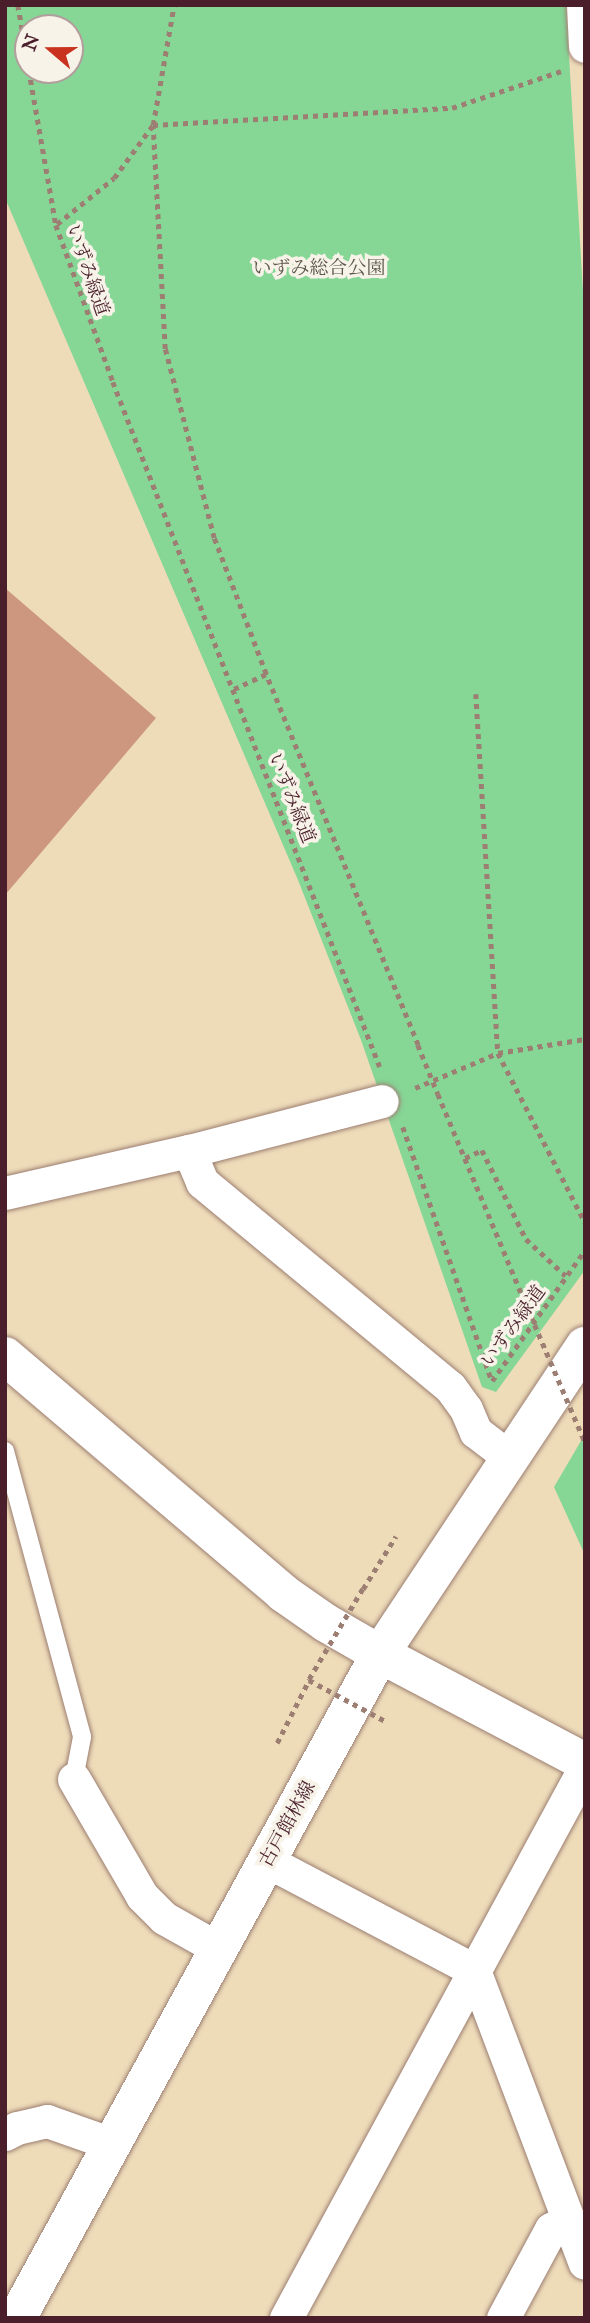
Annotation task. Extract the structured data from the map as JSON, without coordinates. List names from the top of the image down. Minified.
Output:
{"streets":{"main road":["古戸館林線"],"path":["いずみ緑道"]},"parks":["いずみ総合公園"],"north":"left"}
